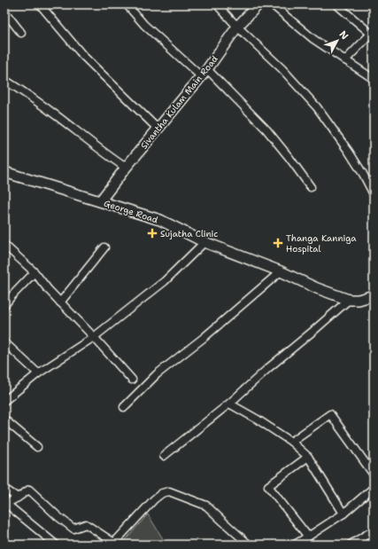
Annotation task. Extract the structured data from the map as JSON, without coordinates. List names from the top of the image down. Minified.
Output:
{"streets":{"main road":["Sivantha Kulam Main Road","George Road"]},"crossings":[["Sivantha Kulam Main Road","George Road"]],"places":{"health":["Sujatha Clinic","Thanga Kanniga Hospital"]},"north":"top right"}
